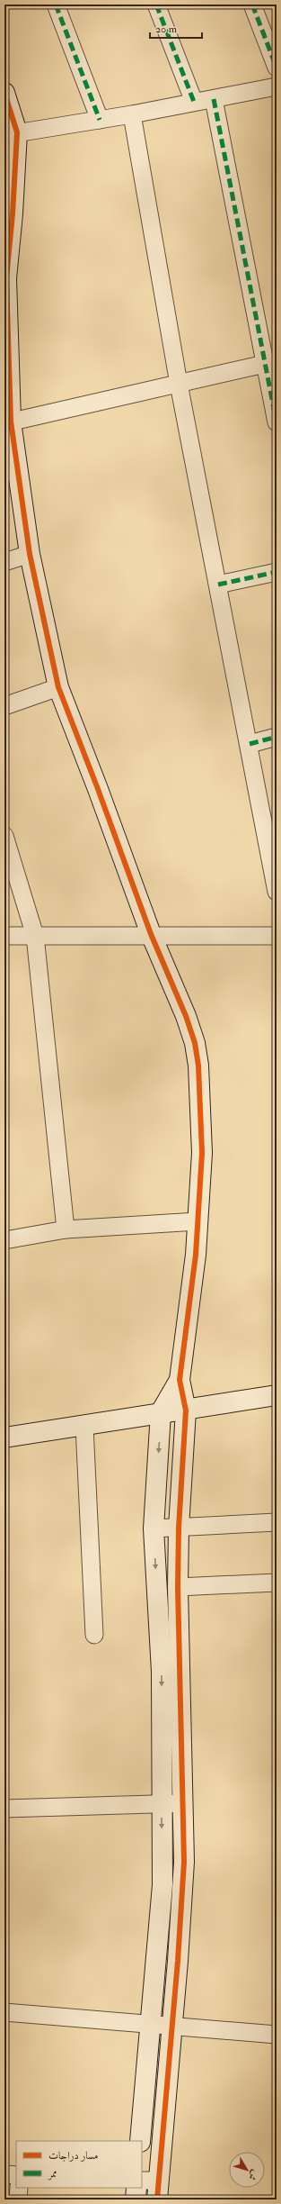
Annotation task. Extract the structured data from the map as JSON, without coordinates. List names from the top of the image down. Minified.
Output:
{"legend":["مسار دراجات","ممر"],"scale_bar":"20 m","north":"bottom right"}
